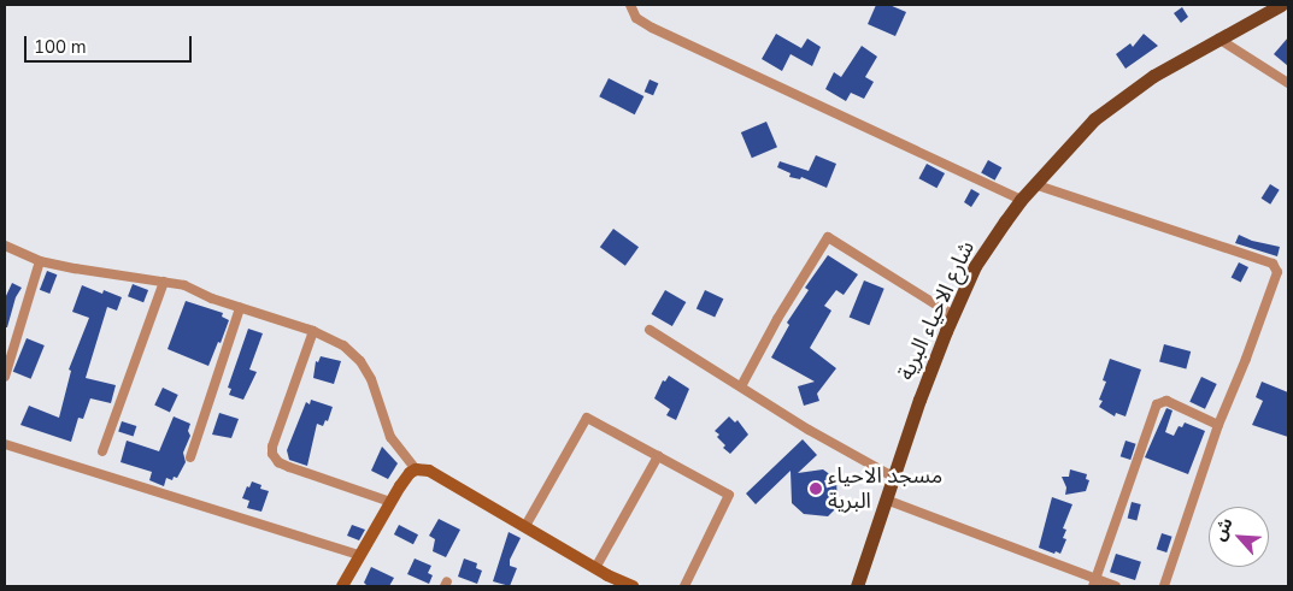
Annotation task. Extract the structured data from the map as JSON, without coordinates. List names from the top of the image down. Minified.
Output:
{"streets":{"main road":["شارع الاحياء البرية"]},"places":["مسجد الاحياء البرية"],"scale_bar":"100 m","north":"top left"}
